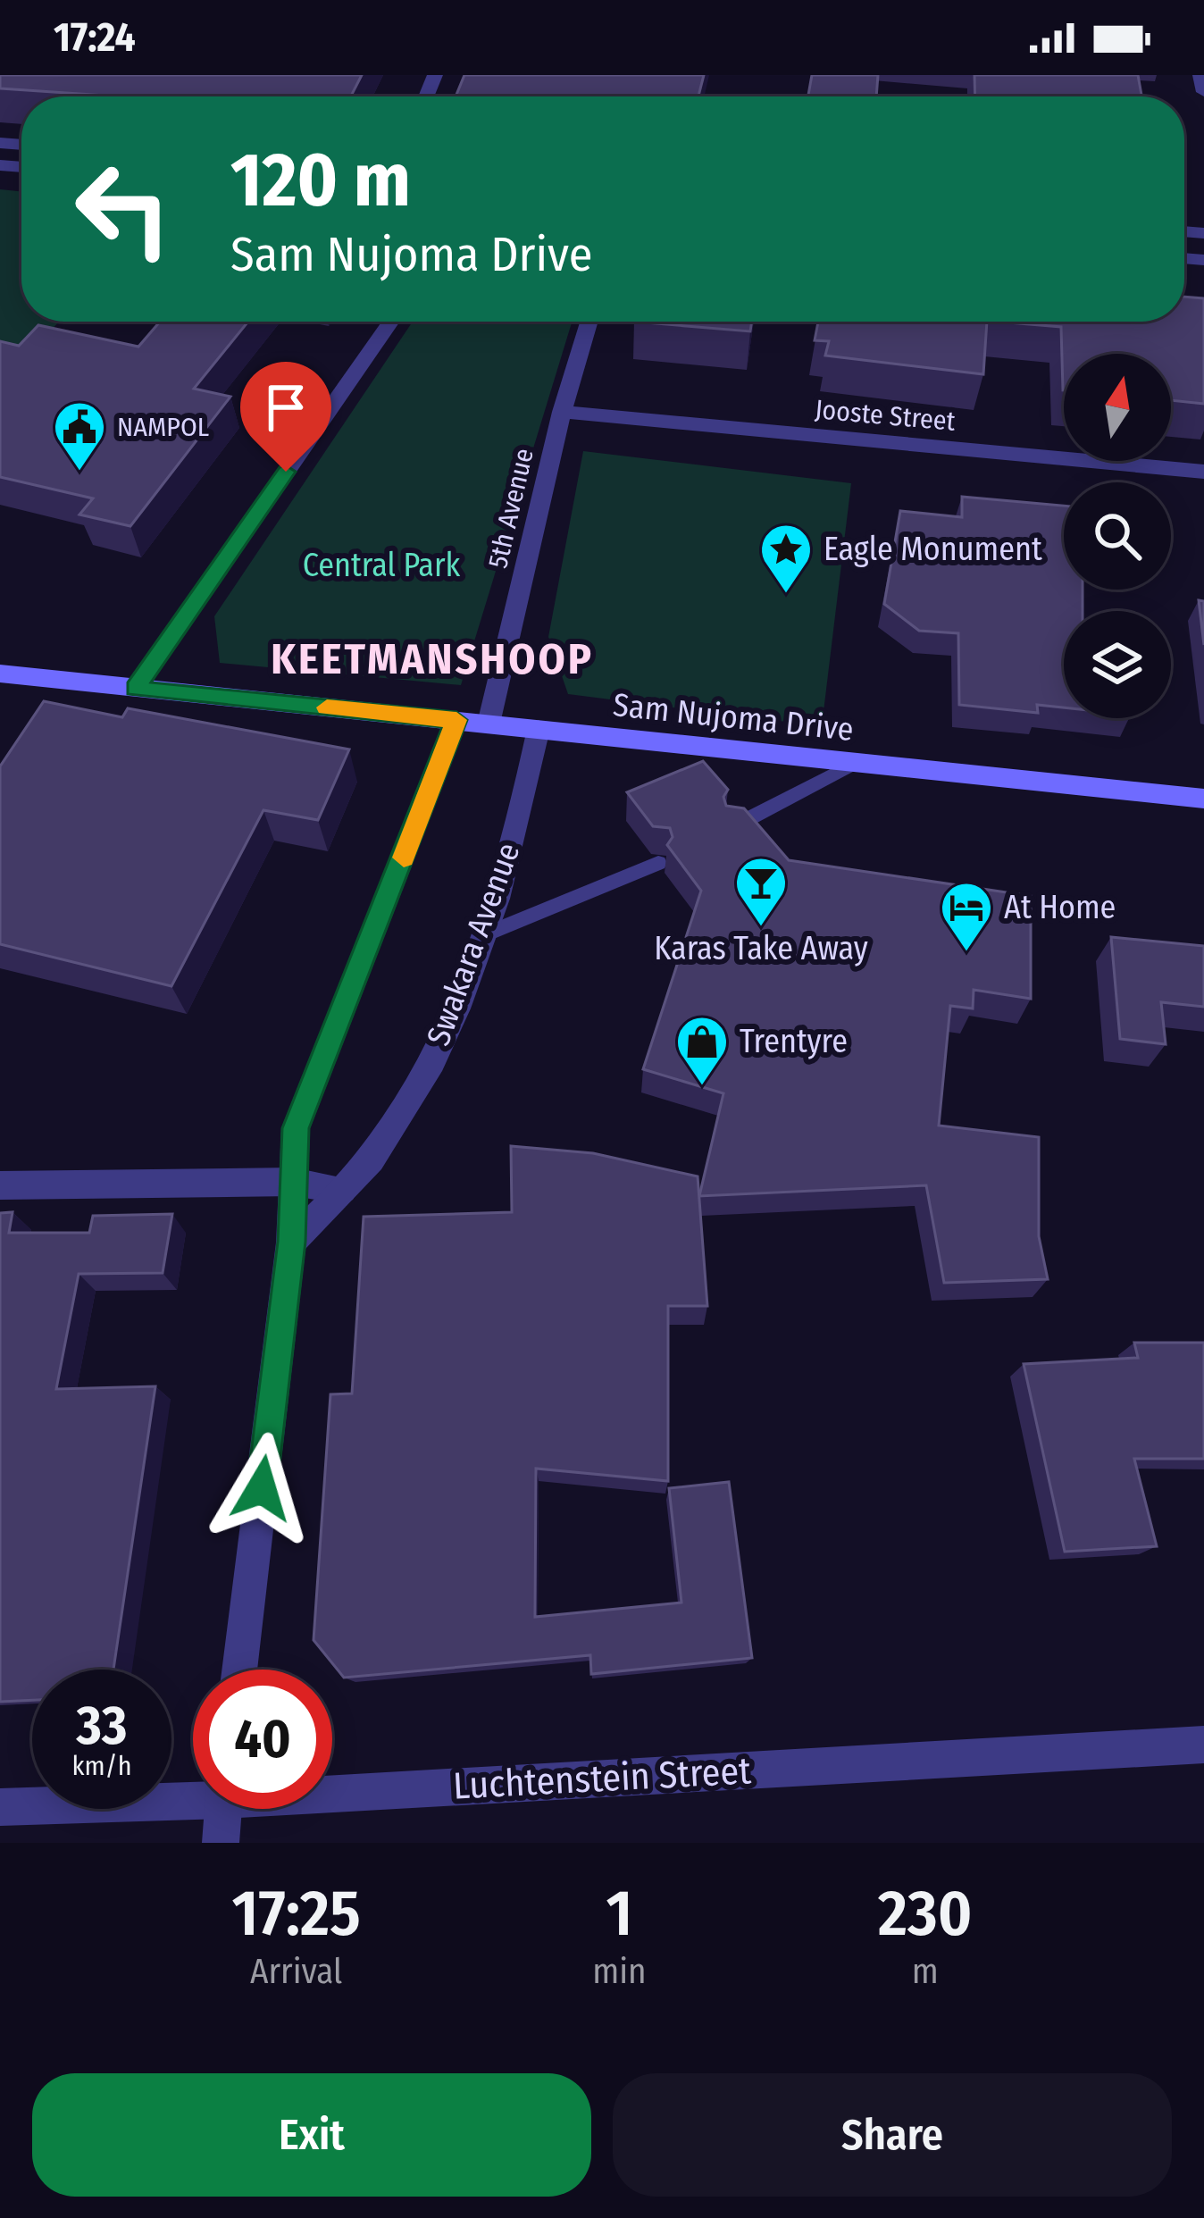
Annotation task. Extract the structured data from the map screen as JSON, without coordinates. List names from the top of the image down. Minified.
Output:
{"streets":{"main road":["Sam Nujoma Drive"],"street":["Jooste Street","5th Avenue","Swakara Avenue","Luchtenstein Street"]},"crossings":[["Jooste Street","5th Avenue"],["5th Avenue","Sam Nujoma Drive"],["Sam Nujoma Drive","Swakara Avenue"]],"districts":["KEETMANSHOOP"],"parks":["Central Park"],"places":{"public building":["NAMPOL"],"place":["Eagle Monument"],"bar":["Karas Take Away"],"hotel":["At Home"],"shop":["Trentyre"]},"north":"top","page":{"status":"17:24","turn":["120 m","Sam Nujoma Drive"],"speed":"33 km/h","limit":"40","eta":["17:25","Arrival","1","min","230","m"],"buttons":["Exit","Share"]}}
